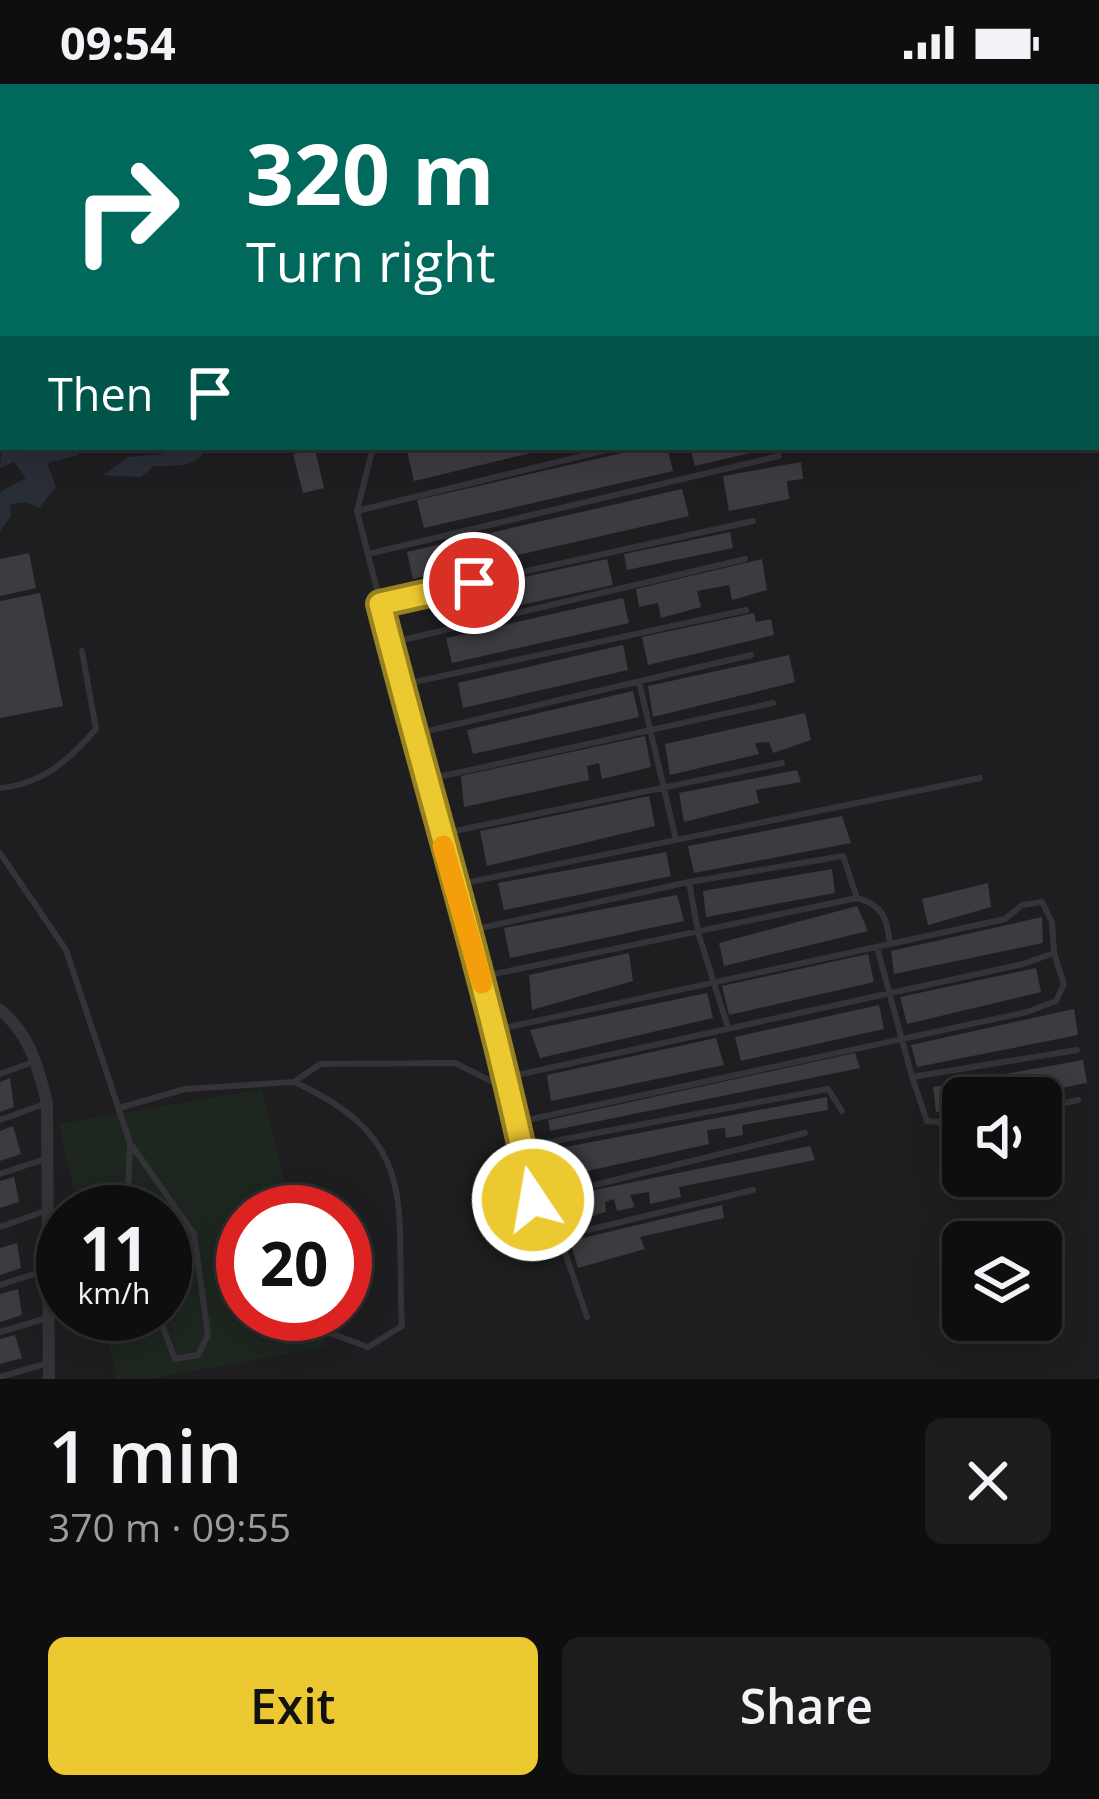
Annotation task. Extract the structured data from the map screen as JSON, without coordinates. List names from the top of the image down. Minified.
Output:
{"page":{"status":"09:54","turn":["320 m","Turn right"],"then":"Then","speed":"11 km/h","limit":"20","heading":["1 min","370 m · 09:55"],"buttons":["Exit","Share"]}}
